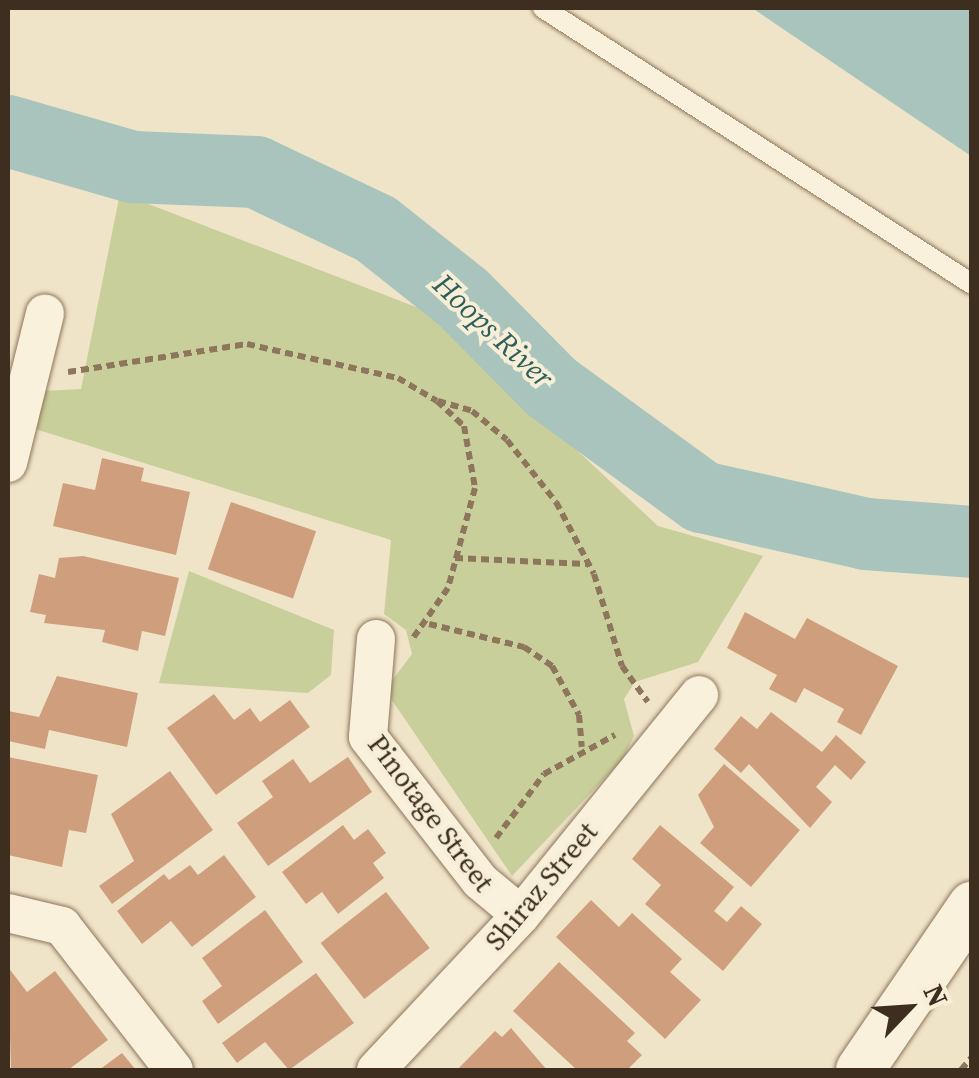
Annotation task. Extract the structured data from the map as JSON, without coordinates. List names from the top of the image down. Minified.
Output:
{"streets":{"street":["Pinotage Street","Shiraz Street"]},"crossings":[["Pinotage Street","Shiraz Street"]],"water":["Hoops River"],"north":"top right"}
